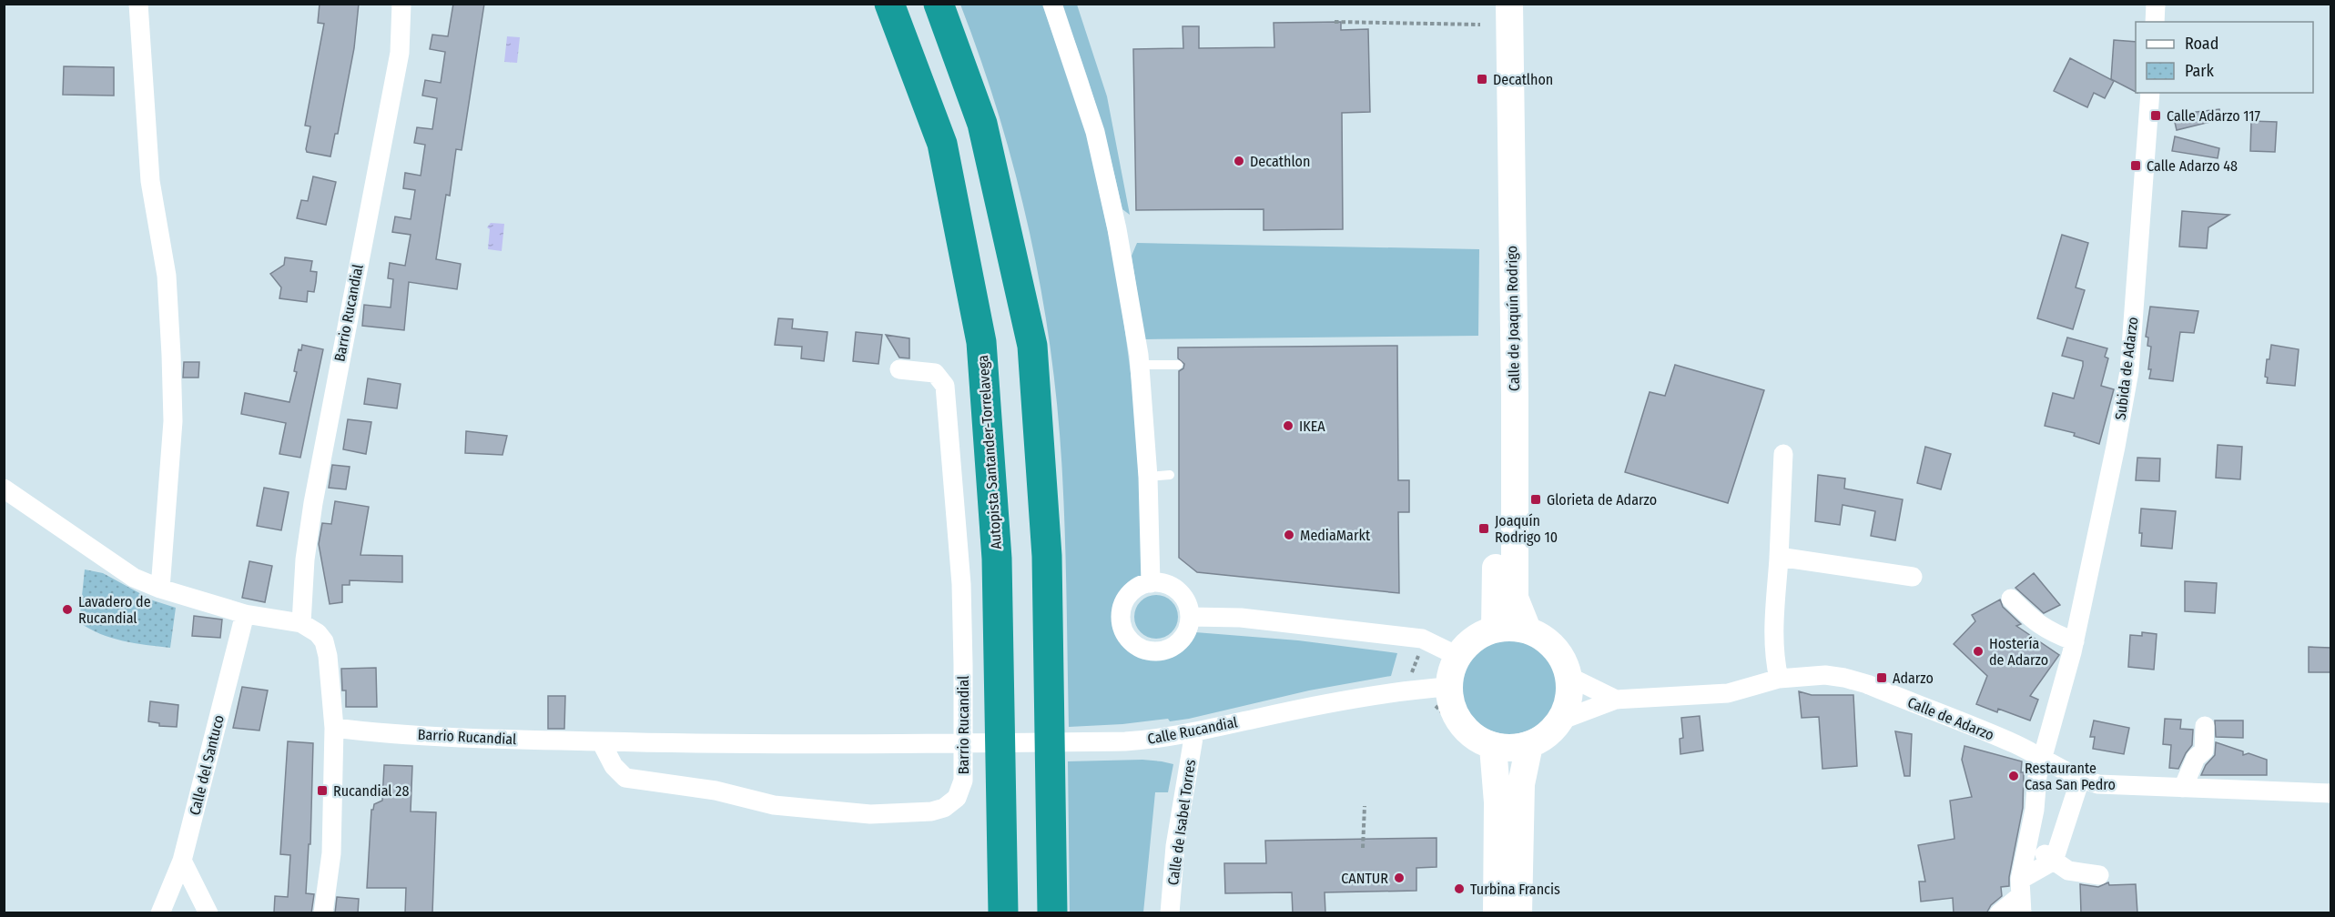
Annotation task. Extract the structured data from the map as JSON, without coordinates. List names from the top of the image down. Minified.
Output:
{"streets":{"highway":["Autopista Santander-Torrelavega"],"main road":["Calle de Joaquín Rodrigo"],"street":["Barrio Rucandial","Subida de Adarzo","Calle de Adarzo","Calle Rucandial","Calle del Santuco","Calle de Isabel Torres"]},"crossings":[["Barrio Rucandial","Calle Rucandial"],["Calle de Joaquín Rodrigo","Calle de Adarzo"],["Calle de Joaquín Rodrigo","Calle Rucandial"],["Subida de Adarzo","Calle de Adarzo"],["Calle de Adarzo","Calle Rucandial"],["Calle Rucandial","Calle de Isabel Torres"]],"places":{"transit":["Decatlhon","Calle Adarzo 117","Calle Adarzo 48","Glorieta de Adarzo","Joaquín Rodrigo 10","Adarzo","Rucandial 28"],"other":["Decathlon","IKEA","MediaMarkt","Lavadero de Rucandial","Hostería de Adarzo","Restaurante Casa San Pedro","CANTUR","Turbina Francis"]},"legend":["Road","Park"]}
